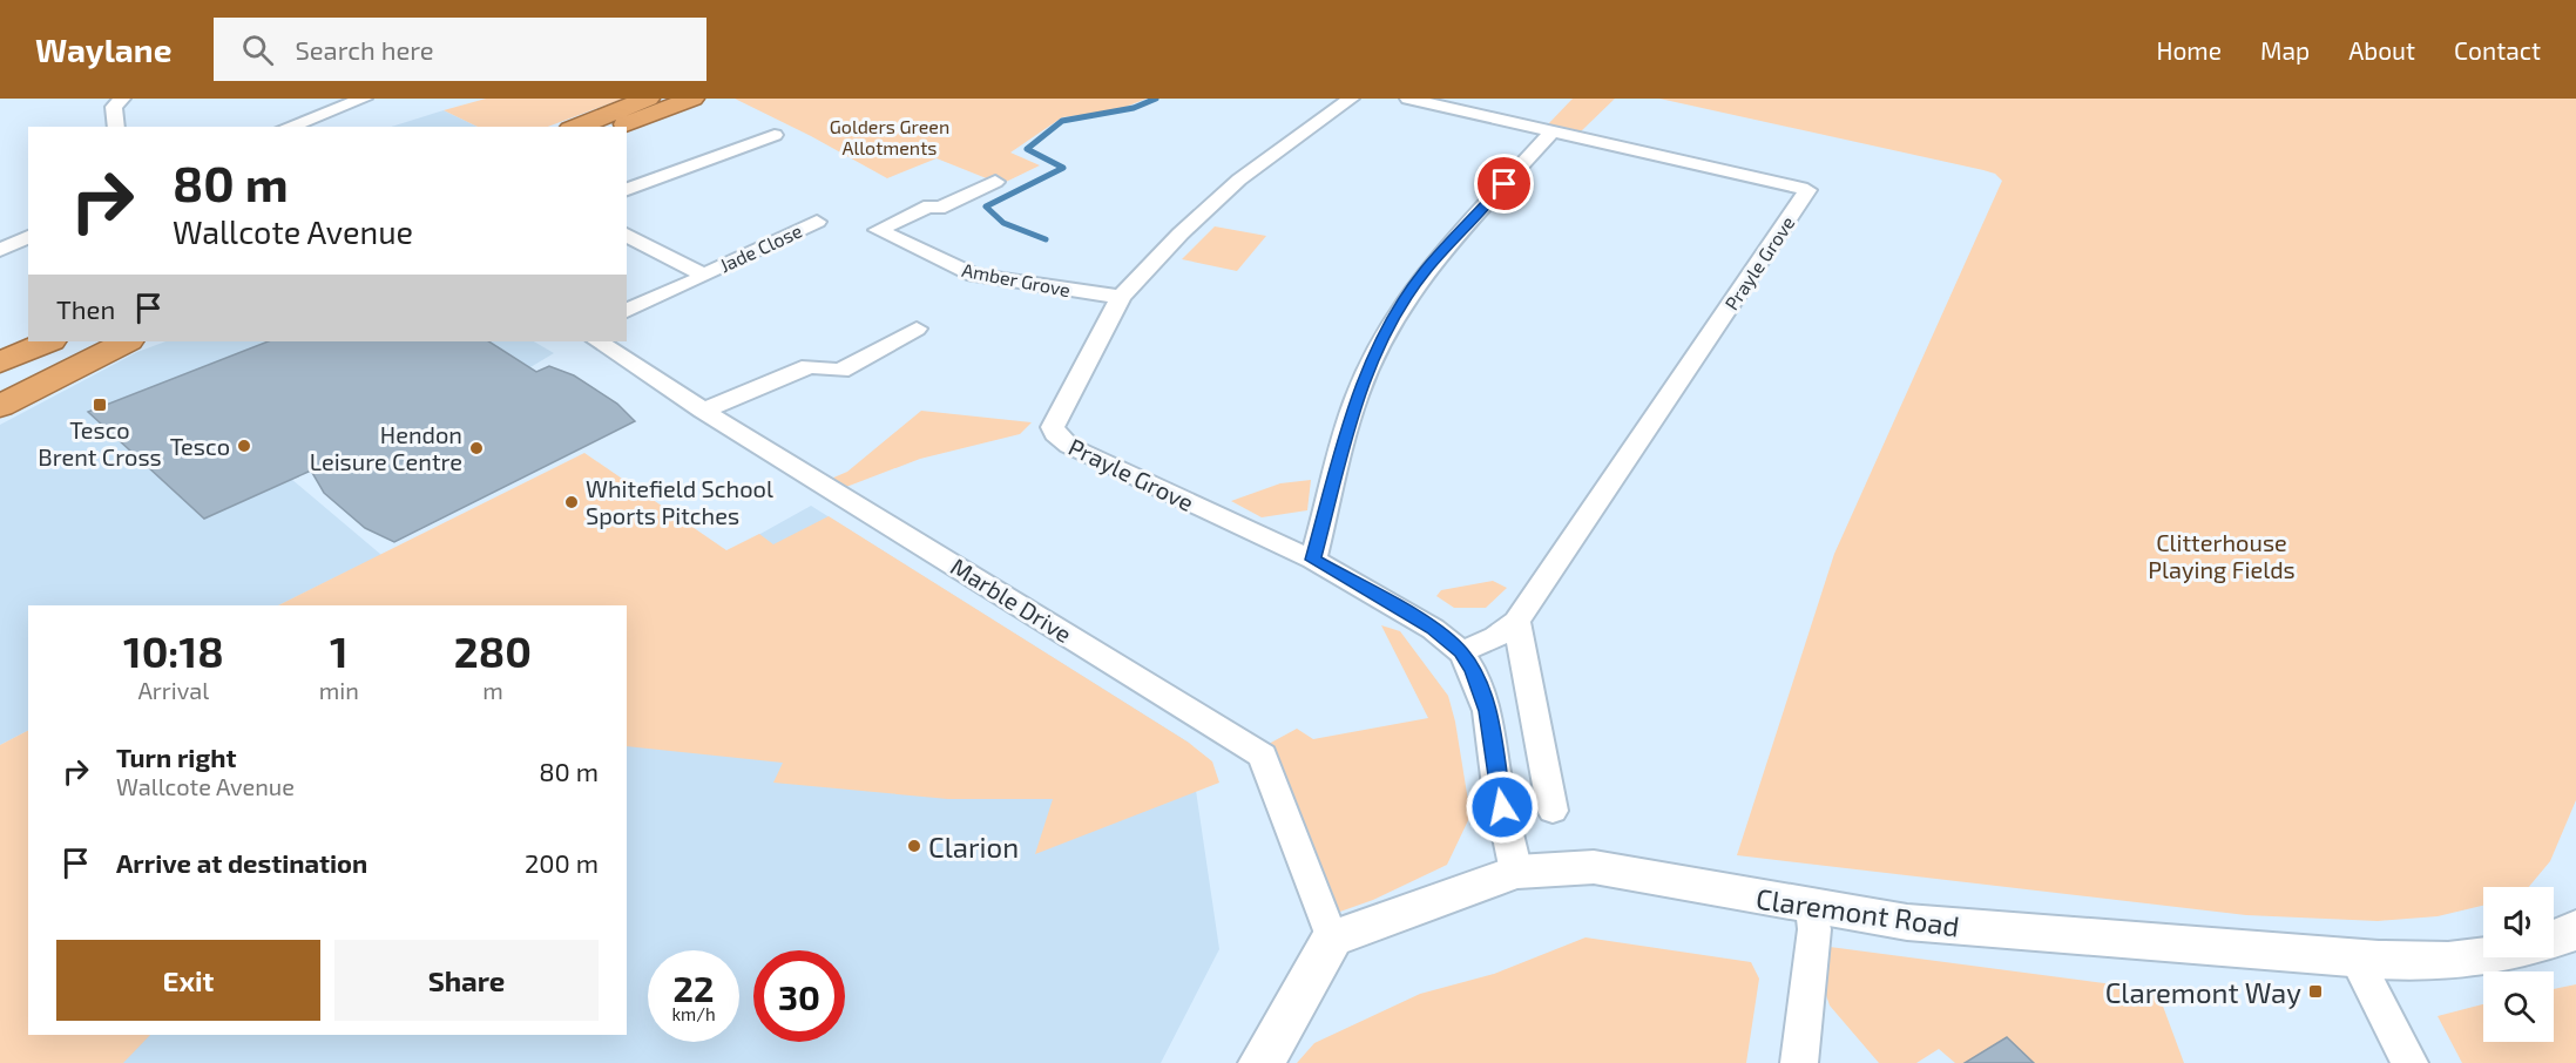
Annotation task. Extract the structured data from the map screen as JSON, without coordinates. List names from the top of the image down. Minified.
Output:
{"streets":{"street":["Jade Close","Prayle Grove","Amber Grove","Marble Drive","Claremont Road"]},"crossings":[["Prayle Grove","Amber Grove"],["Prayle Grove","Claremont Road"],["Marble Drive","Claremont Road"]],"parks":["Golders Green Allotments","Clitterhouse Playing Fields"],"places":{"transit":["Tesco Brent Cross","Claremont Way"],"other":["Tesco","Hendon Leisure Centre","Whitefield School Sports Pitches","Clarion"]},"page":{"header":"Waylane","search":"Search here","nav":["Home","Map","About","Contact"],"turn":["80 m","Wallcote Avenue"],"then":"Then","eta":["10:18","Arrival","1","min","280","m"],"list":[{"name":"Turn right","note":"Wallcote Avenue","value":"80 m"},{"name":"Arrive at destination","value":"200 m"}],"buttons":["Exit","Share"],"speed":"22 km/h","limit":"30"}}
